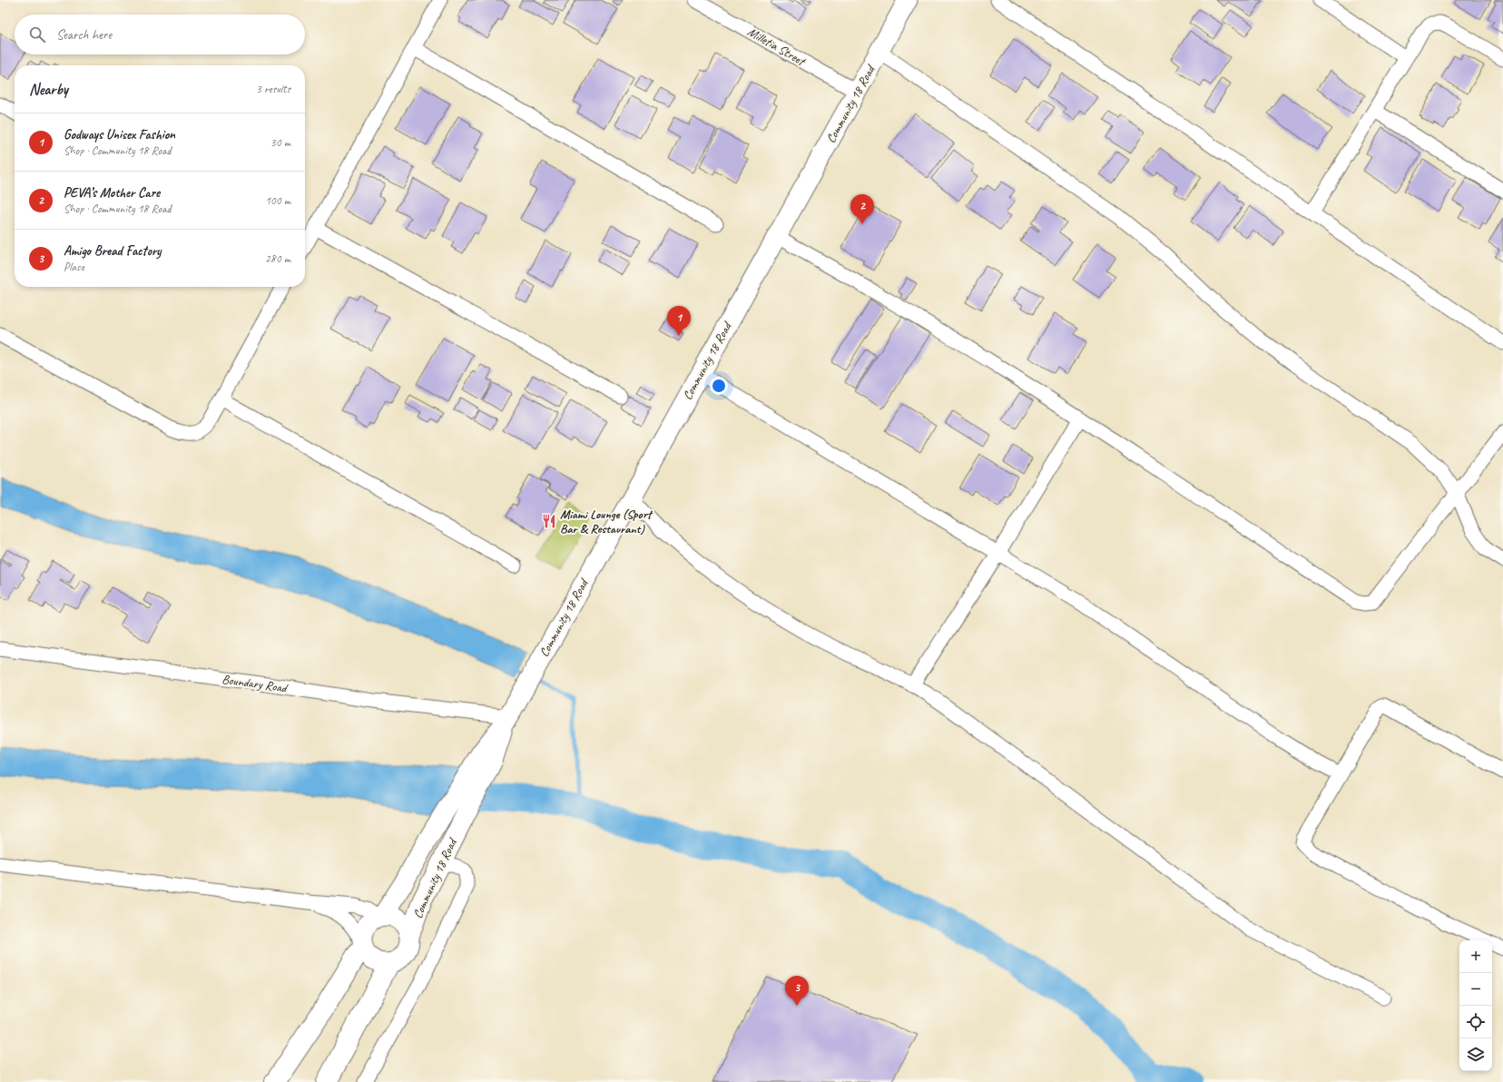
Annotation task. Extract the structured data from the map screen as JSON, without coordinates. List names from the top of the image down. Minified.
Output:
{"streets":{"main road":["Community 18 Road"],"street":["Milletia Street","Boundary Road"]},"crossings":[["Milletia Street","Community 18 Road"],["Community 18 Road","Boundary Road"]],"places":{"restaurant":["Miami Lounge (Sport Bar & Restaurant)"]},"page":{"search":"Search here","heading":["Nearby","3 results"],"list":[{"mark":"1","name":"Godways Unisex Fashion","note":"Shop · Community 18 Road","value":"30 m"},{"mark":"2","name":"PEVA’s Mother Care","note":"Shop · Community 18 Road","value":"100 m"},{"mark":"3","name":"Amigo Bread Factory","note":"Place","value":"280 m"}],"pins":["2","1","3"],"map_buttons":["+","−"]}}
